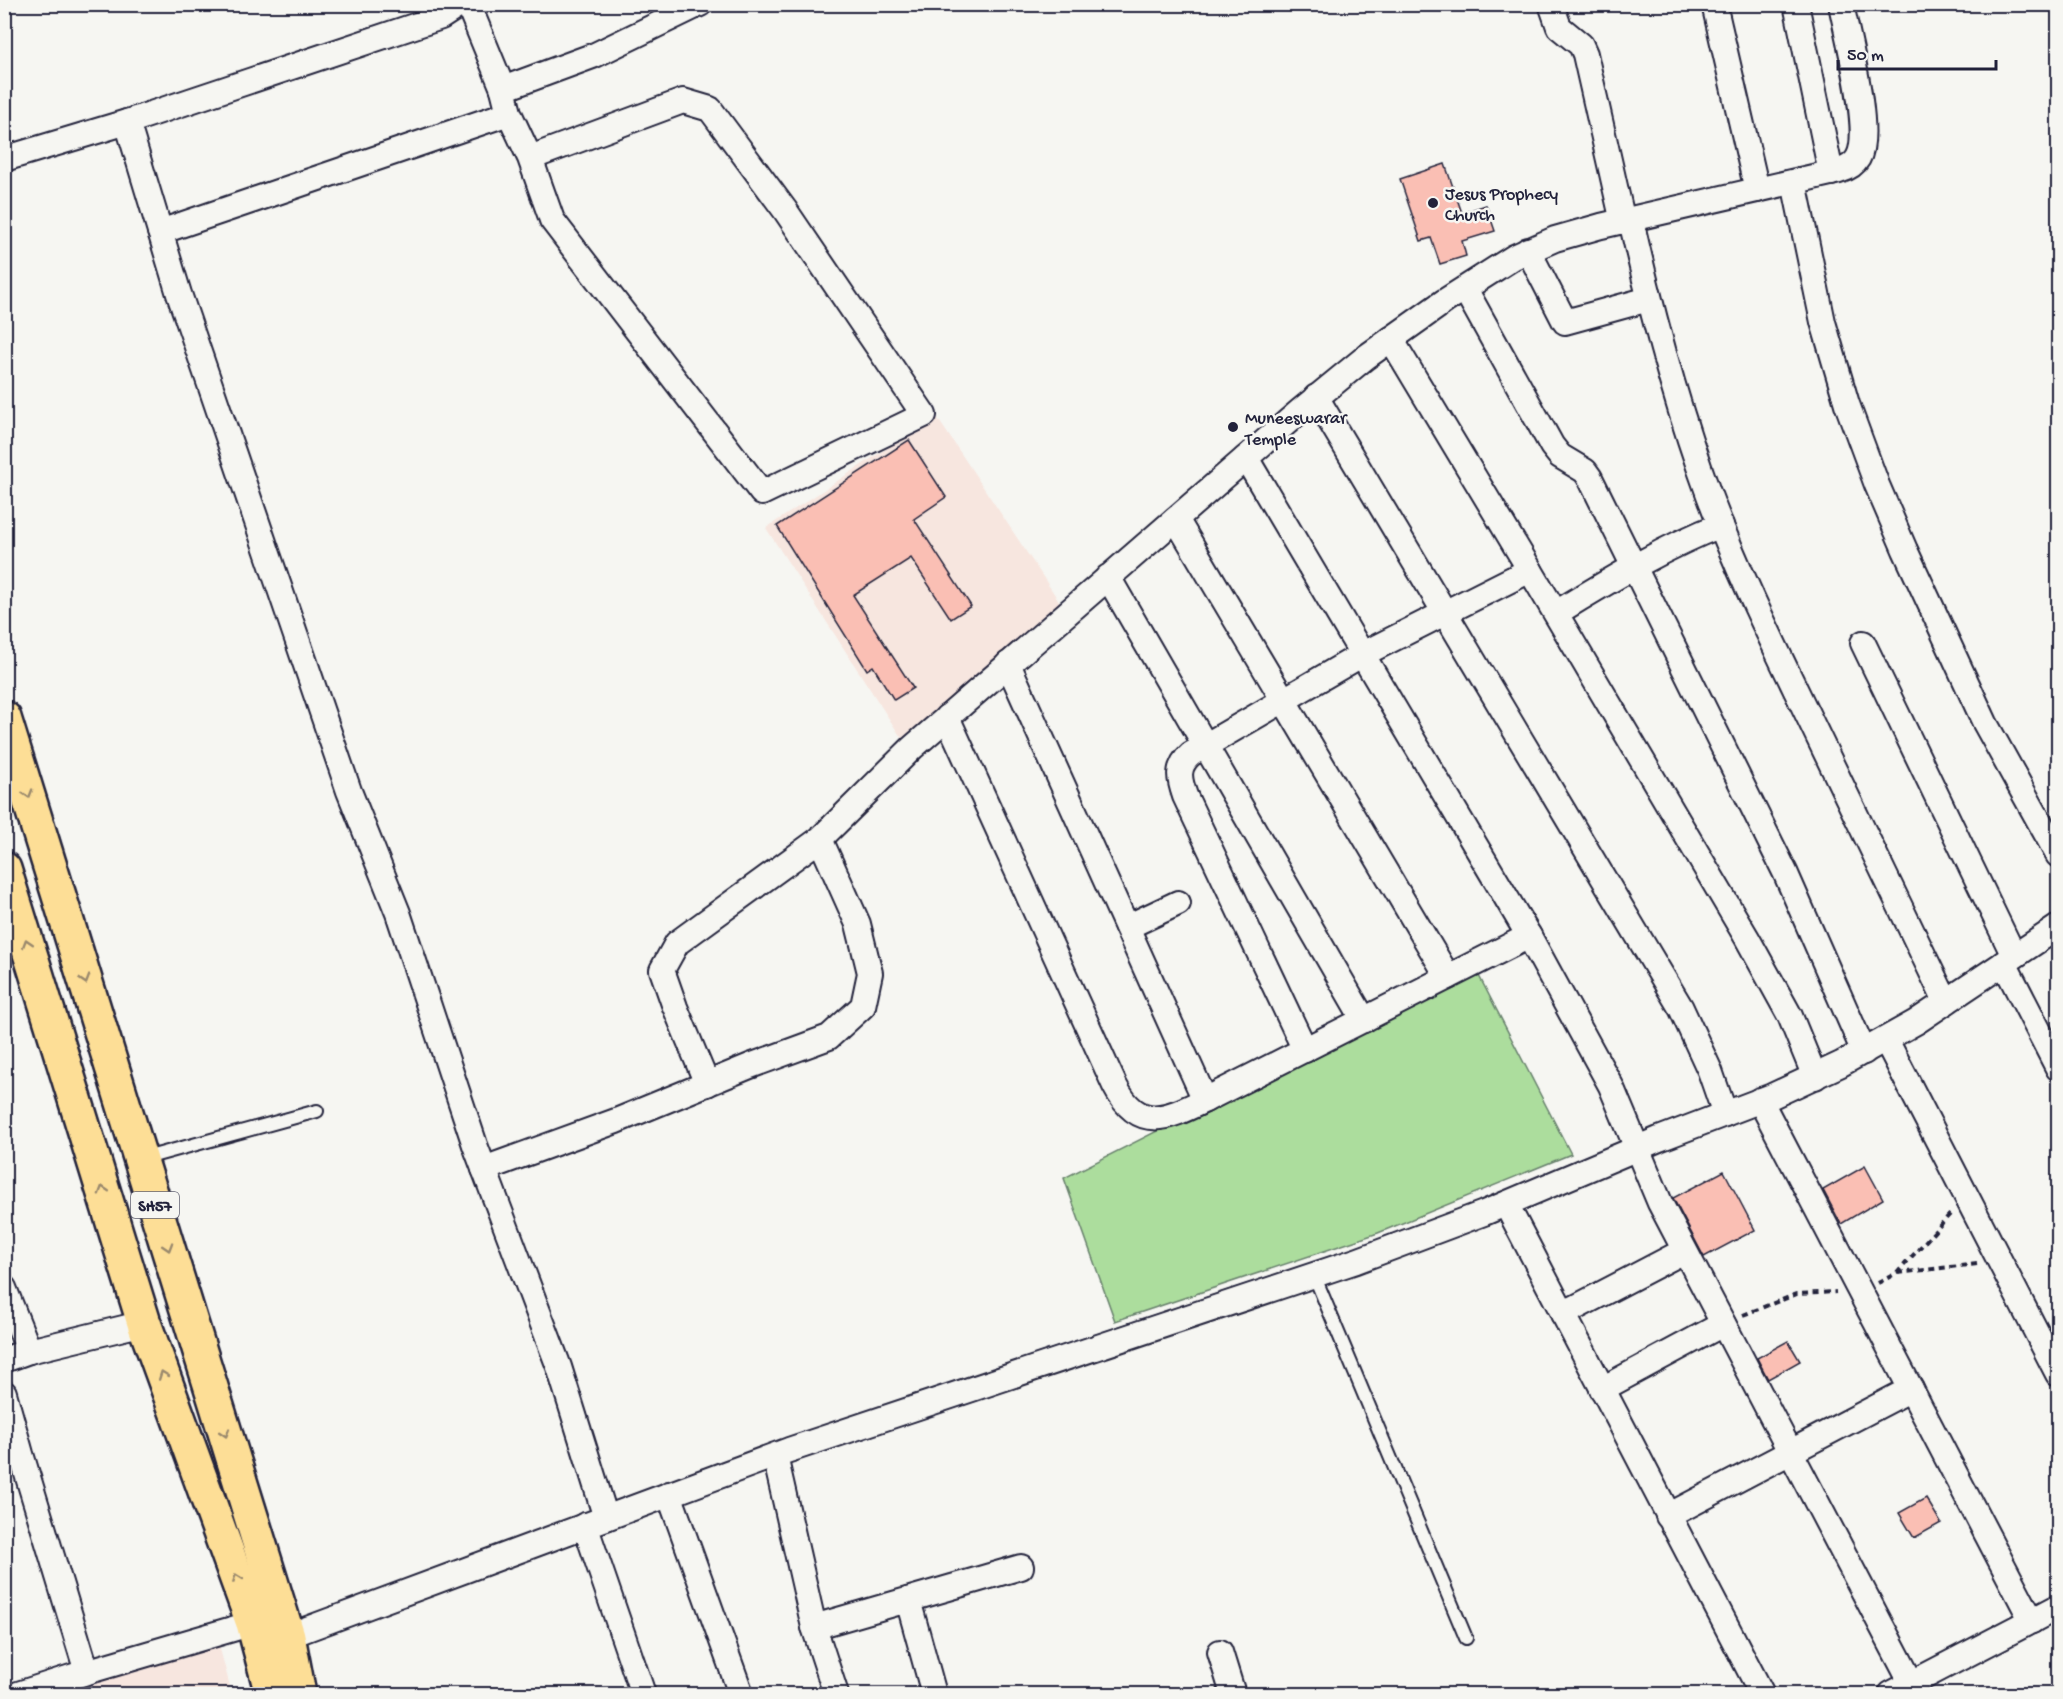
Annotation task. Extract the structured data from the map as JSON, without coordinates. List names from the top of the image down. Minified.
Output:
{"streets":{"main road":["SH57"]},"places":["Jesus Prophecy Church","Muneeswarar Temple"],"scale_bar":"50 m"}
